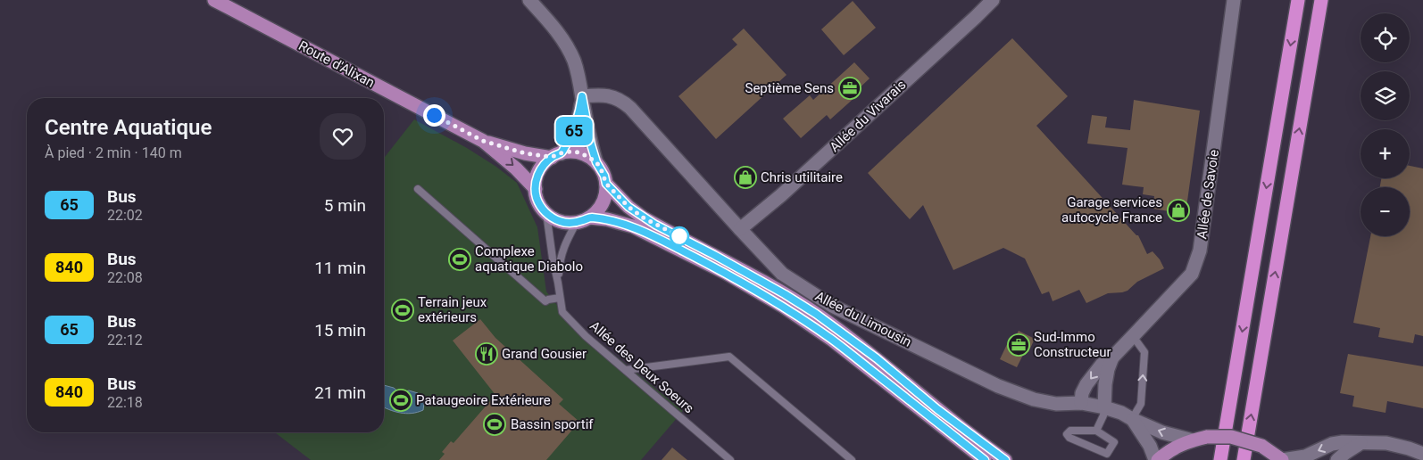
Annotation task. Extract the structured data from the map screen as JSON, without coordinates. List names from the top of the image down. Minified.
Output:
{"streets":{"main road":["Route d'Alixan"],"street":["Allée du Vivarais","Allée de Savoie","Allée du Limousin"],"lane":["Allée des Deux Soeurs"]},"crossings":[["Route d'Alixan","Allée des Deux Soeurs"],["Allée du Vivarais","Allée du Limousin"],["Allée de Savoie","Allée du Limousin"]],"places":{"office":["Septième Sens","Sud-Immo Constructeur"],"shop":["Chris utilitaire","Garage services autocycle France"],"sports":["Complexe aquatique Diabolo","Terrain jeux extérieurs","Pataugeoire Extérieure","Bassin sportif"],"restaurant":["Grand Gousier"]},"lines":["bus line 65"],"page":{"on_map":"65","map_buttons":["+","−"],"heading":["Centre Aquatique","À pied · 2 min · 140 m"],"list":[{"mark":"65","name":"Bus","note":"22:02","value":"5 min"},{"mark":"840","name":"Bus","note":"22:08","value":"11 min"},{"mark":"65","name":"Bus","note":"22:12","value":"15 min"},{"mark":"840","name":"Bus","note":"22:18","value":"21 min"}]}}
